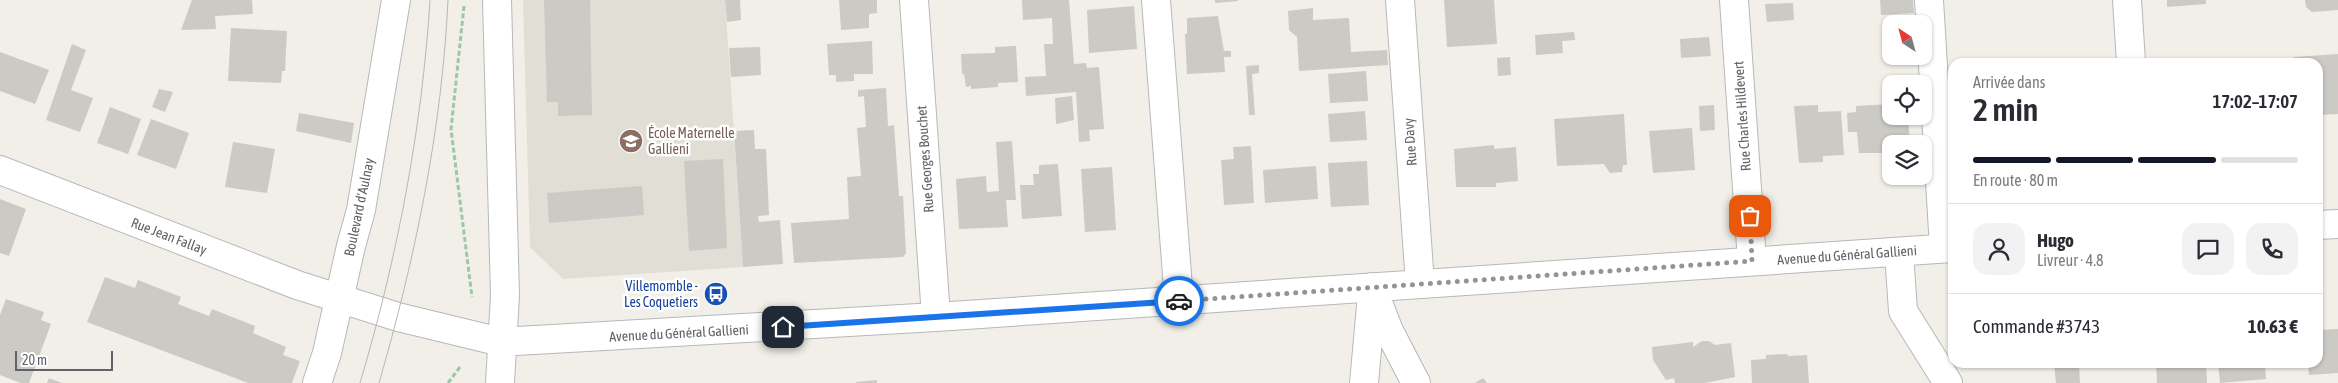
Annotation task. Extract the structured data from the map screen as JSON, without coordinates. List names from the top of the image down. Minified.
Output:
{"streets":{"street":["Rue Charles Hildevert","Rue Davy","Rue Georges Bouchet","Boulevard d'Aulnay","Rue Jean Fallay","Avenue du Général Gallieni"]},"crossings":[["Rue Charles Hildevert","Avenue du Général Gallieni"],["Rue Davy","Avenue du Général Gallieni"],["Rue Georges Bouchet","Avenue du Général Gallieni"],["Boulevard d'Aulnay","Rue Jean Fallay"],["Boulevard d'Aulnay","Avenue du Général Gallieni"],["Rue Jean Fallay","Avenue du Général Gallieni"]],"places":{"school or university":["École Maternelle Gallieni"],"bus stop":["Villemomble - Les Coquetiers"]},"scale_bar":"20 m","north":"top left","page":{"heading":["2 min","Arrivée dans","17:02–17:07"],"panel":["Hugo","Livreur · 4.8","Commande #3743","10.63 €"],"bar":"En route · 80 m","scale":"20 m"}}
